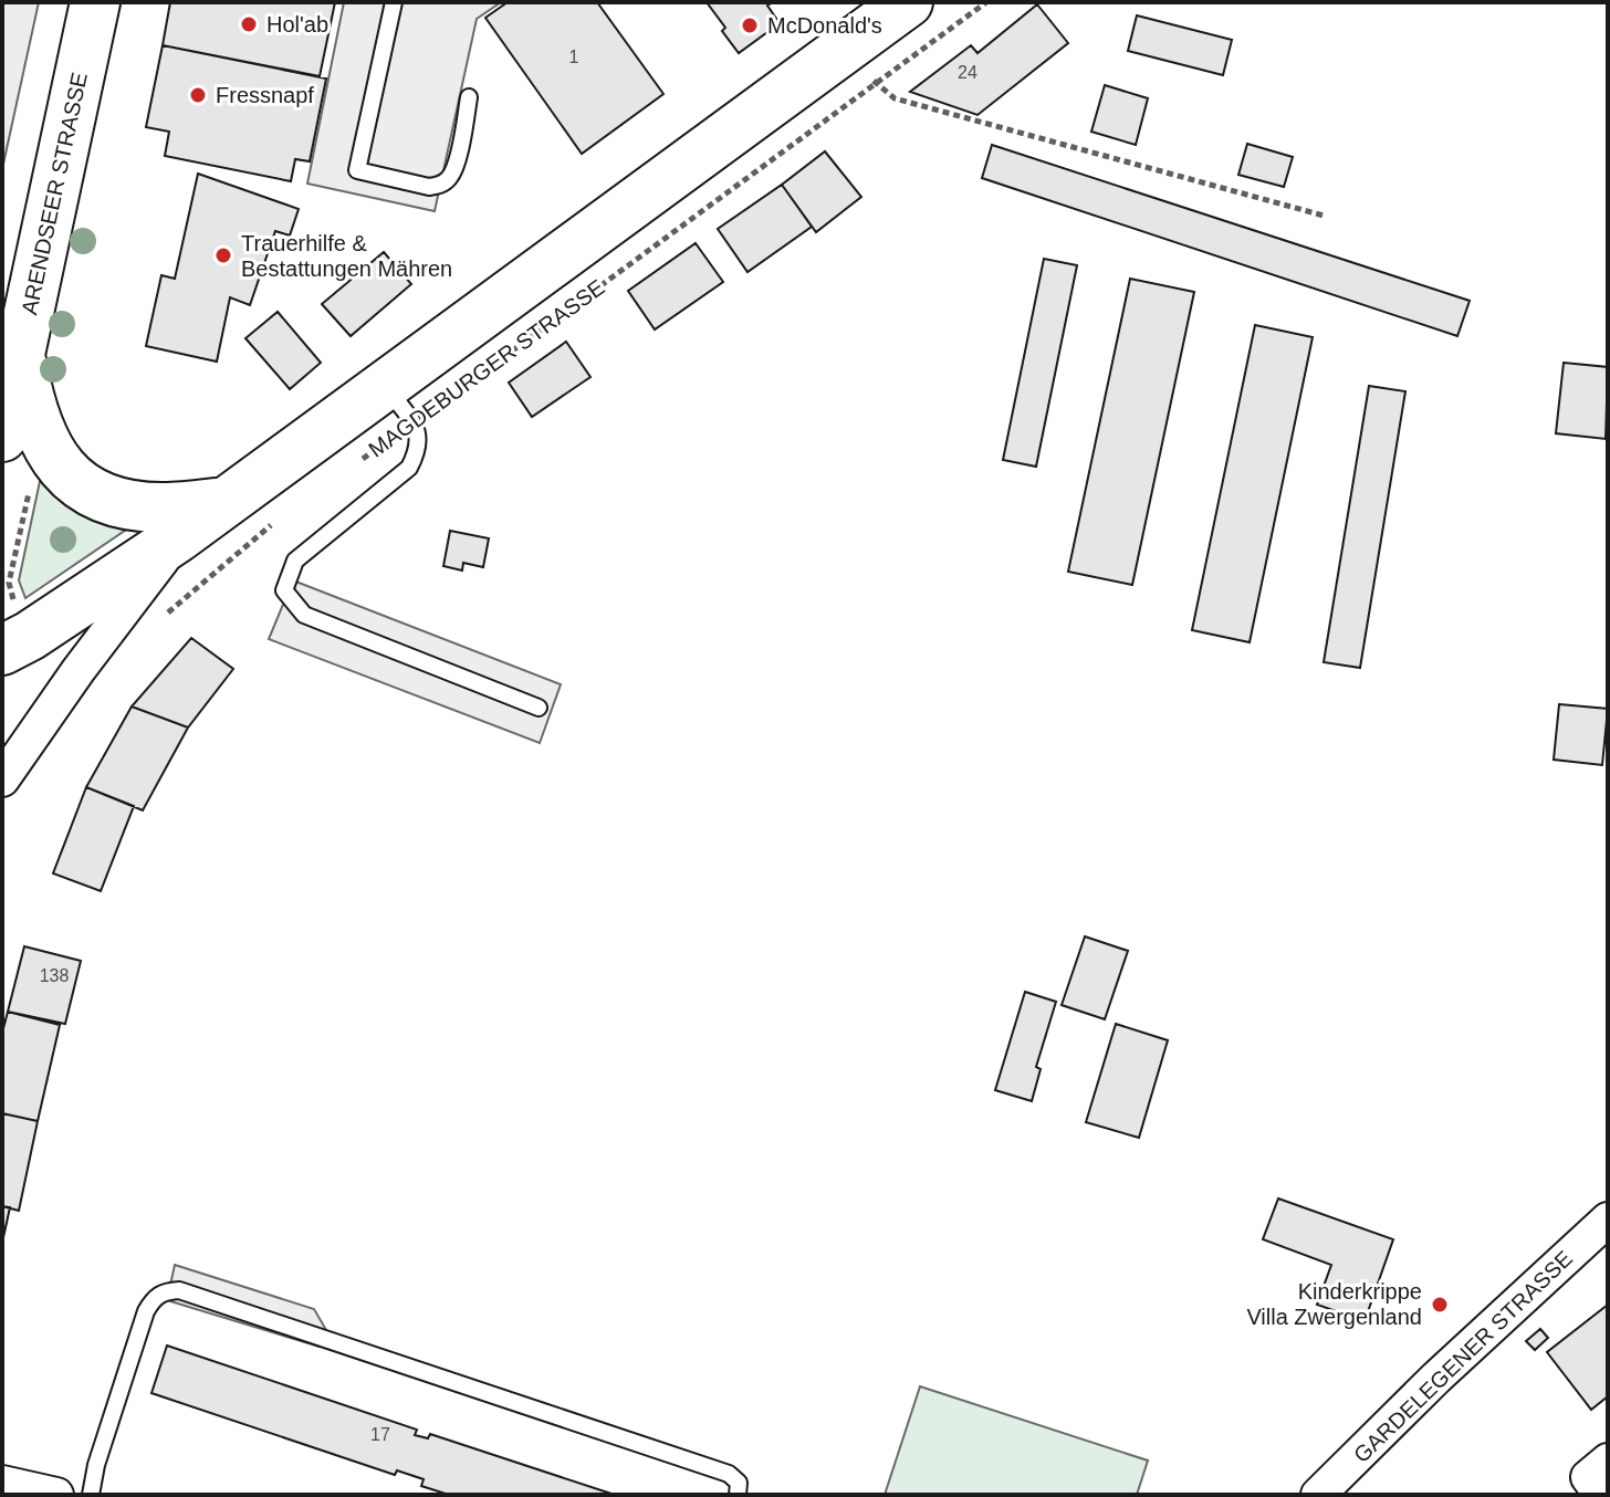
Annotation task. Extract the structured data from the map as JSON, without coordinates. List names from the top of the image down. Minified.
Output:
{"streets":{"main road":["ARENDSEER STRASSE","MAGDEBURGER STRASSE"],"street":["GARDELEGENER STRASSE"]},"places":["Hol'ab","McDonald's","Fressnapf","Trauerhilfe & Bestattungen Mähren","Kinderkrippe Villa Zwergenland"],"house_numbers":["1","24","138","17"]}
